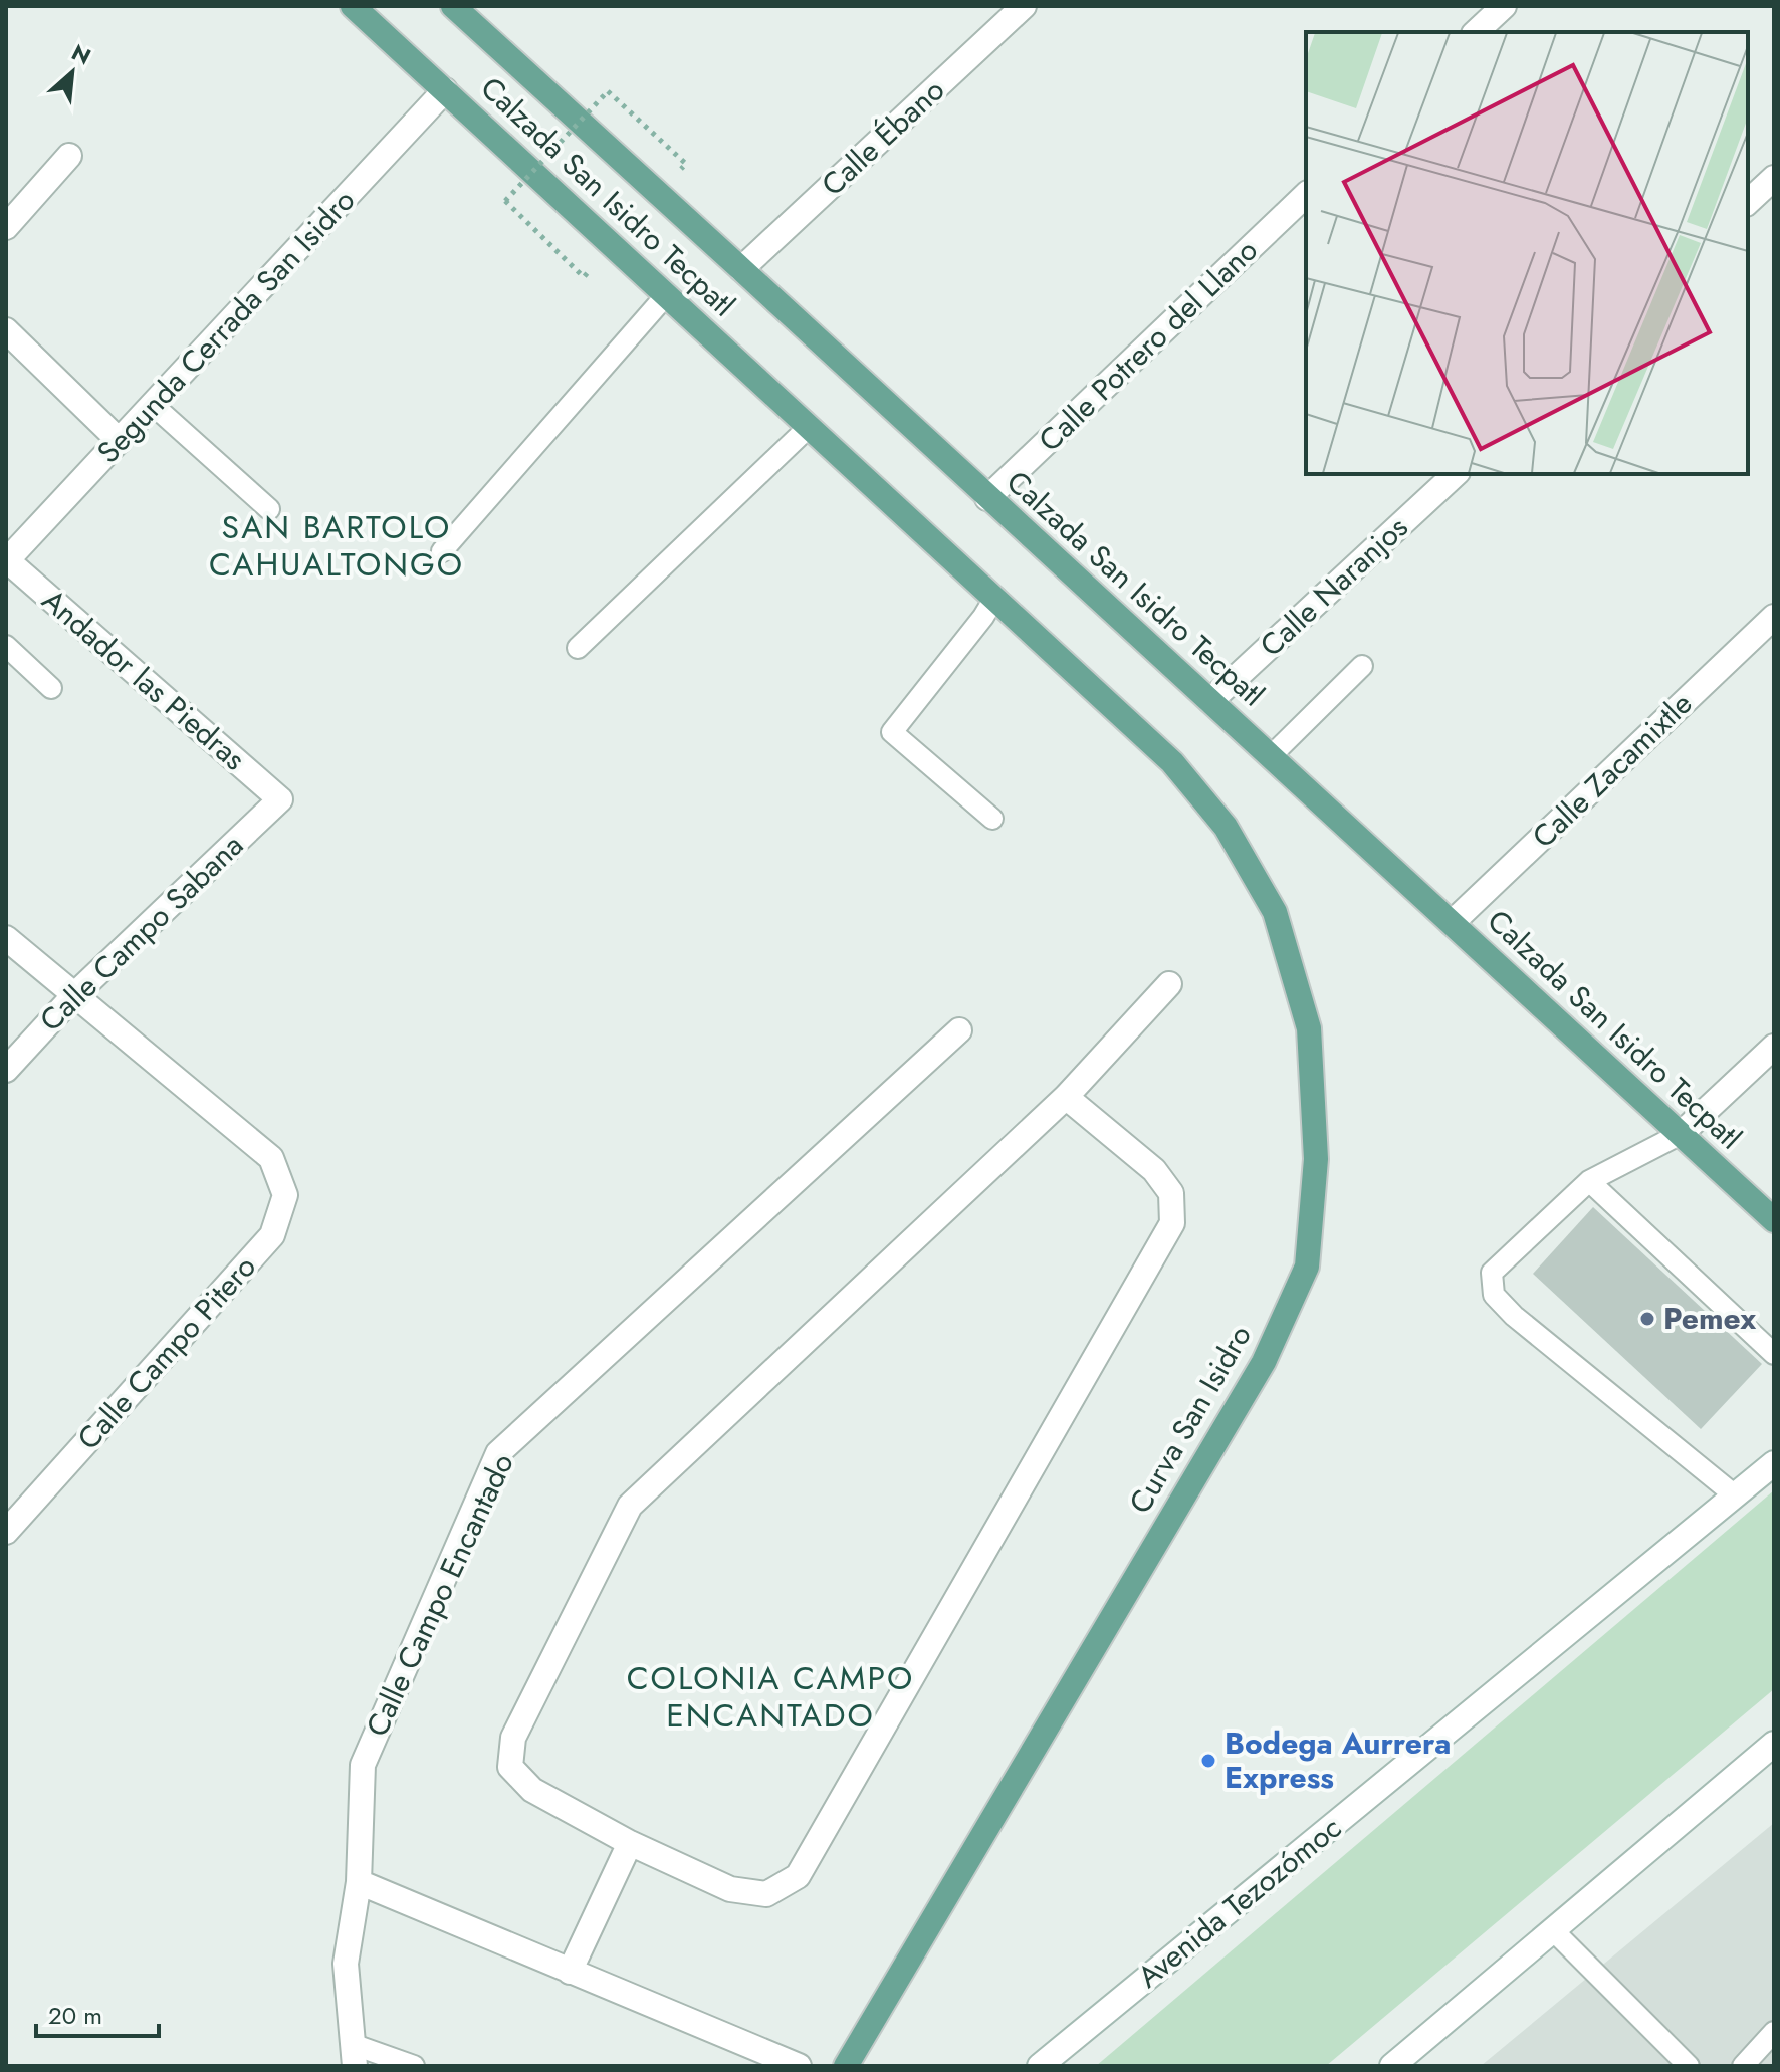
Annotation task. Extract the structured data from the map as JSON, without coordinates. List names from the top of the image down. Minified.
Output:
{"streets":{"main road":["Calzada San Isidro Tecpatl","Curva San Isidro"],"street":["Calle Ébano","Segunda Cerrada San Isidro","Calle Potrero del Llano","Calle Naranjos","Andador las Piedras","Calle Zacamixtle","Calle Campo Sabana","Calle Campo Pitero","Calle Campo Encantado","Avenida Tezozómoc"]},"crossings":[["Calle Ébano","Calzada San Isidro Tecpatl"],["Calzada San Isidro Tecpatl","Segunda Cerrada San Isidro"],["Calzada San Isidro Tecpatl","Calle Potrero del Llano"],["Calzada San Isidro Tecpatl","Calle Naranjos"],["Calzada San Isidro Tecpatl","Calle Zacamixtle"],["Calzada San Isidro Tecpatl","Curva San Isidro"],["Segunda Cerrada San Isidro","Andador las Piedras"],["Andador las Piedras","Calle Campo Sabana"],["Calle Campo Sabana","Calle Campo Pitero"]],"districts":["SAN BARTOLO CAHUALTONGO","COLONIA CAMPO ENCANTADO"],"places":["Pemex","Bodega Aurrera Express"],"scale_bar":"20 m","north":"top right"}
